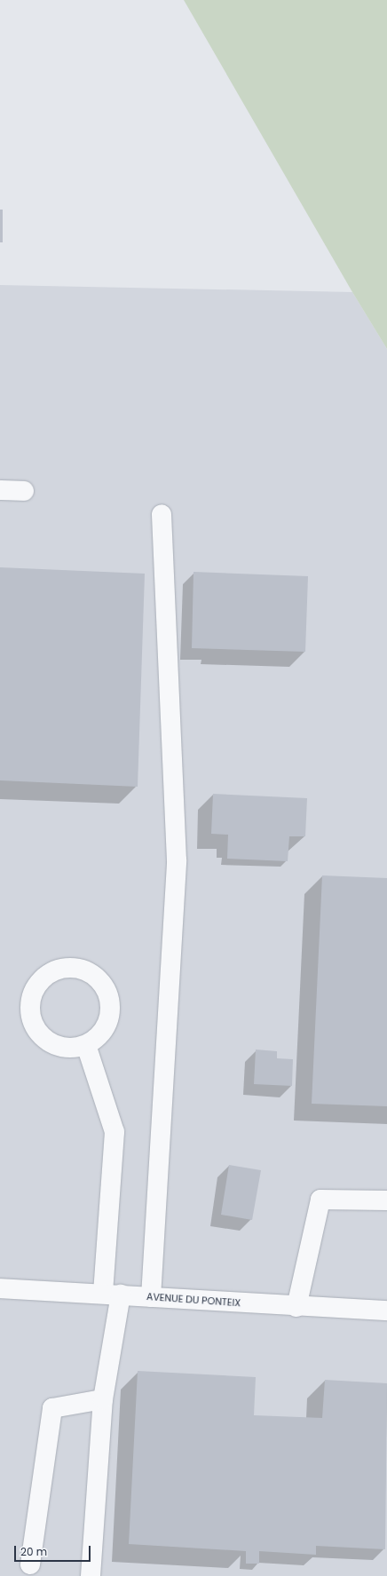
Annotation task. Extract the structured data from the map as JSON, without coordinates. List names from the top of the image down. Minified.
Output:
{"streets":{"street":["AVENUE DU PONTEIX"]},"scale_bar":"20 m"}
